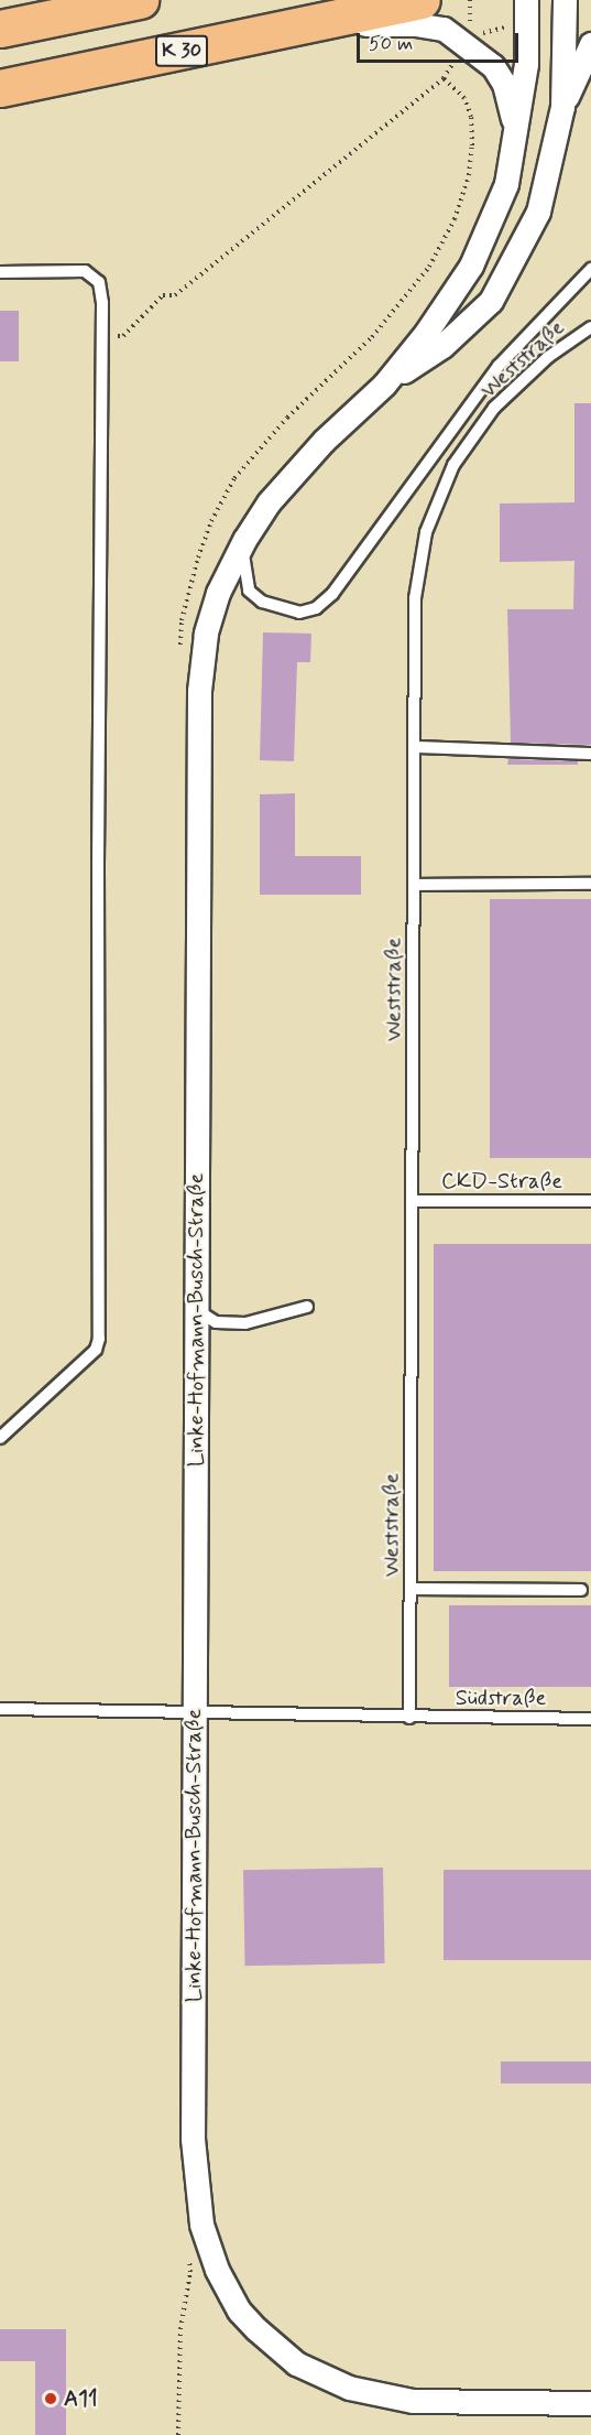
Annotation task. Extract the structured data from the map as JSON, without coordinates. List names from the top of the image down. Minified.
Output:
{"streets":{"main road":["K 30"],"street":["Linke-Hofmann-Busch-Straße"],"lane":["Weststraße","CKD-Straße","Südstraße"]},"crossings":[["Weststraße","CKD-Straße"],["Weststraße","Südstraße"],["Linke-Hofmann-Busch-Straße","Südstraße"]],"places":["A11"],"scale_bar":"50 m"}
